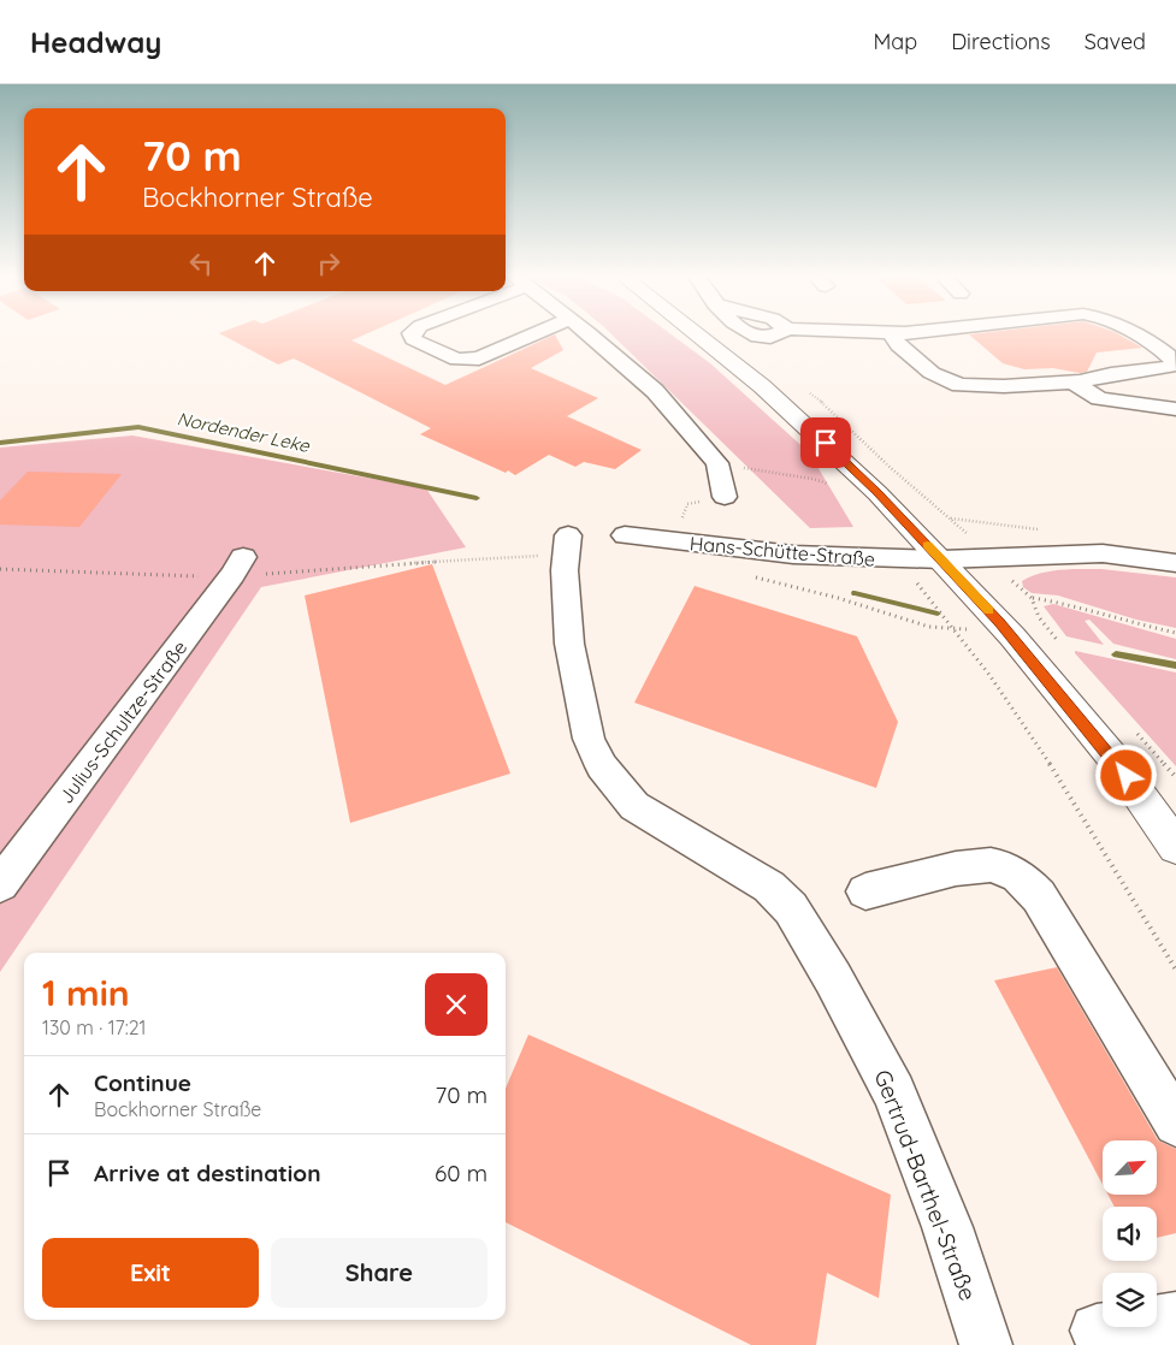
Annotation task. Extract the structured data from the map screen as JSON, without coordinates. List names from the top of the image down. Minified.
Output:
{"streets":{"street":["Hans-Schütte-Straße","Julius-Schultze-Straße","Gertrud-Barthel-Straße"]},"water":["Nordender Leke"],"north":"top right","page":{"header":"Headway","nav":["Map","Directions","Saved"],"turn":["70 m","Bockhorner Straße"],"heading":["1 min","130 m · 17:21"],"list":[{"name":"Continue","note":"Bockhorner Straße","value":"70 m"},{"name":"Arrive at destination","value":"60 m"}],"buttons":["Exit","Share"]}}
